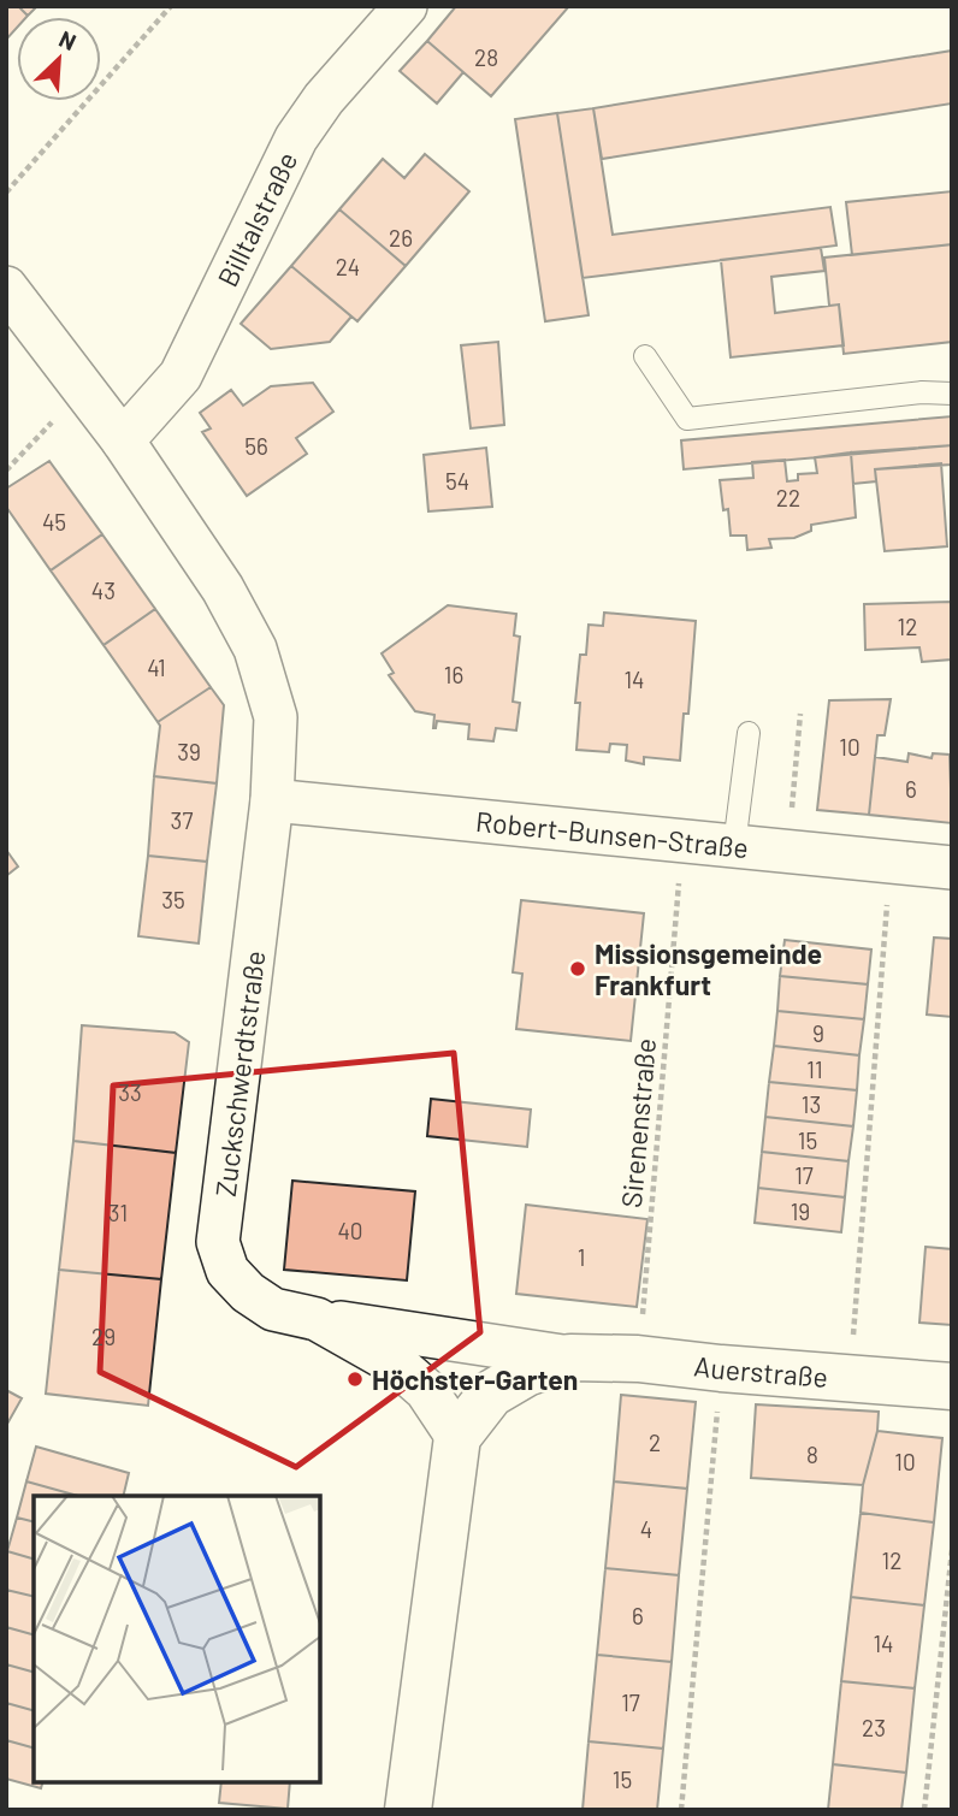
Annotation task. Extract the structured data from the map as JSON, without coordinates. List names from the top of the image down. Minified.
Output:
{"streets":{"main road":["Auerstraße"],"street":["Billtalstraße","Robert-Bunsen-Straße","Zuckschwerdtstraße"],"path":["Sirenenstraße"]},"crossings":[["Billtalstraße","Zuckschwerdtstraße"],["Robert-Bunsen-Straße","Zuckschwerdtstraße"],["Robert-Bunsen-Straße","Sirenenstraße"],["Zuckschwerdtstraße","Auerstraße"],["Sirenenstraße","Auerstraße"]],"places":["Missionsgemeinde Frankfurt","Höchster-Garten"],"house_numbers":["28","26","24","56","54","22","45","43","12","41","16","14","10","39","6","37","35","9","11","33","13","15","17","19","31","40","1","29","2","8","10","4","12","6","14","17","23","15"],"north":"top right"}
